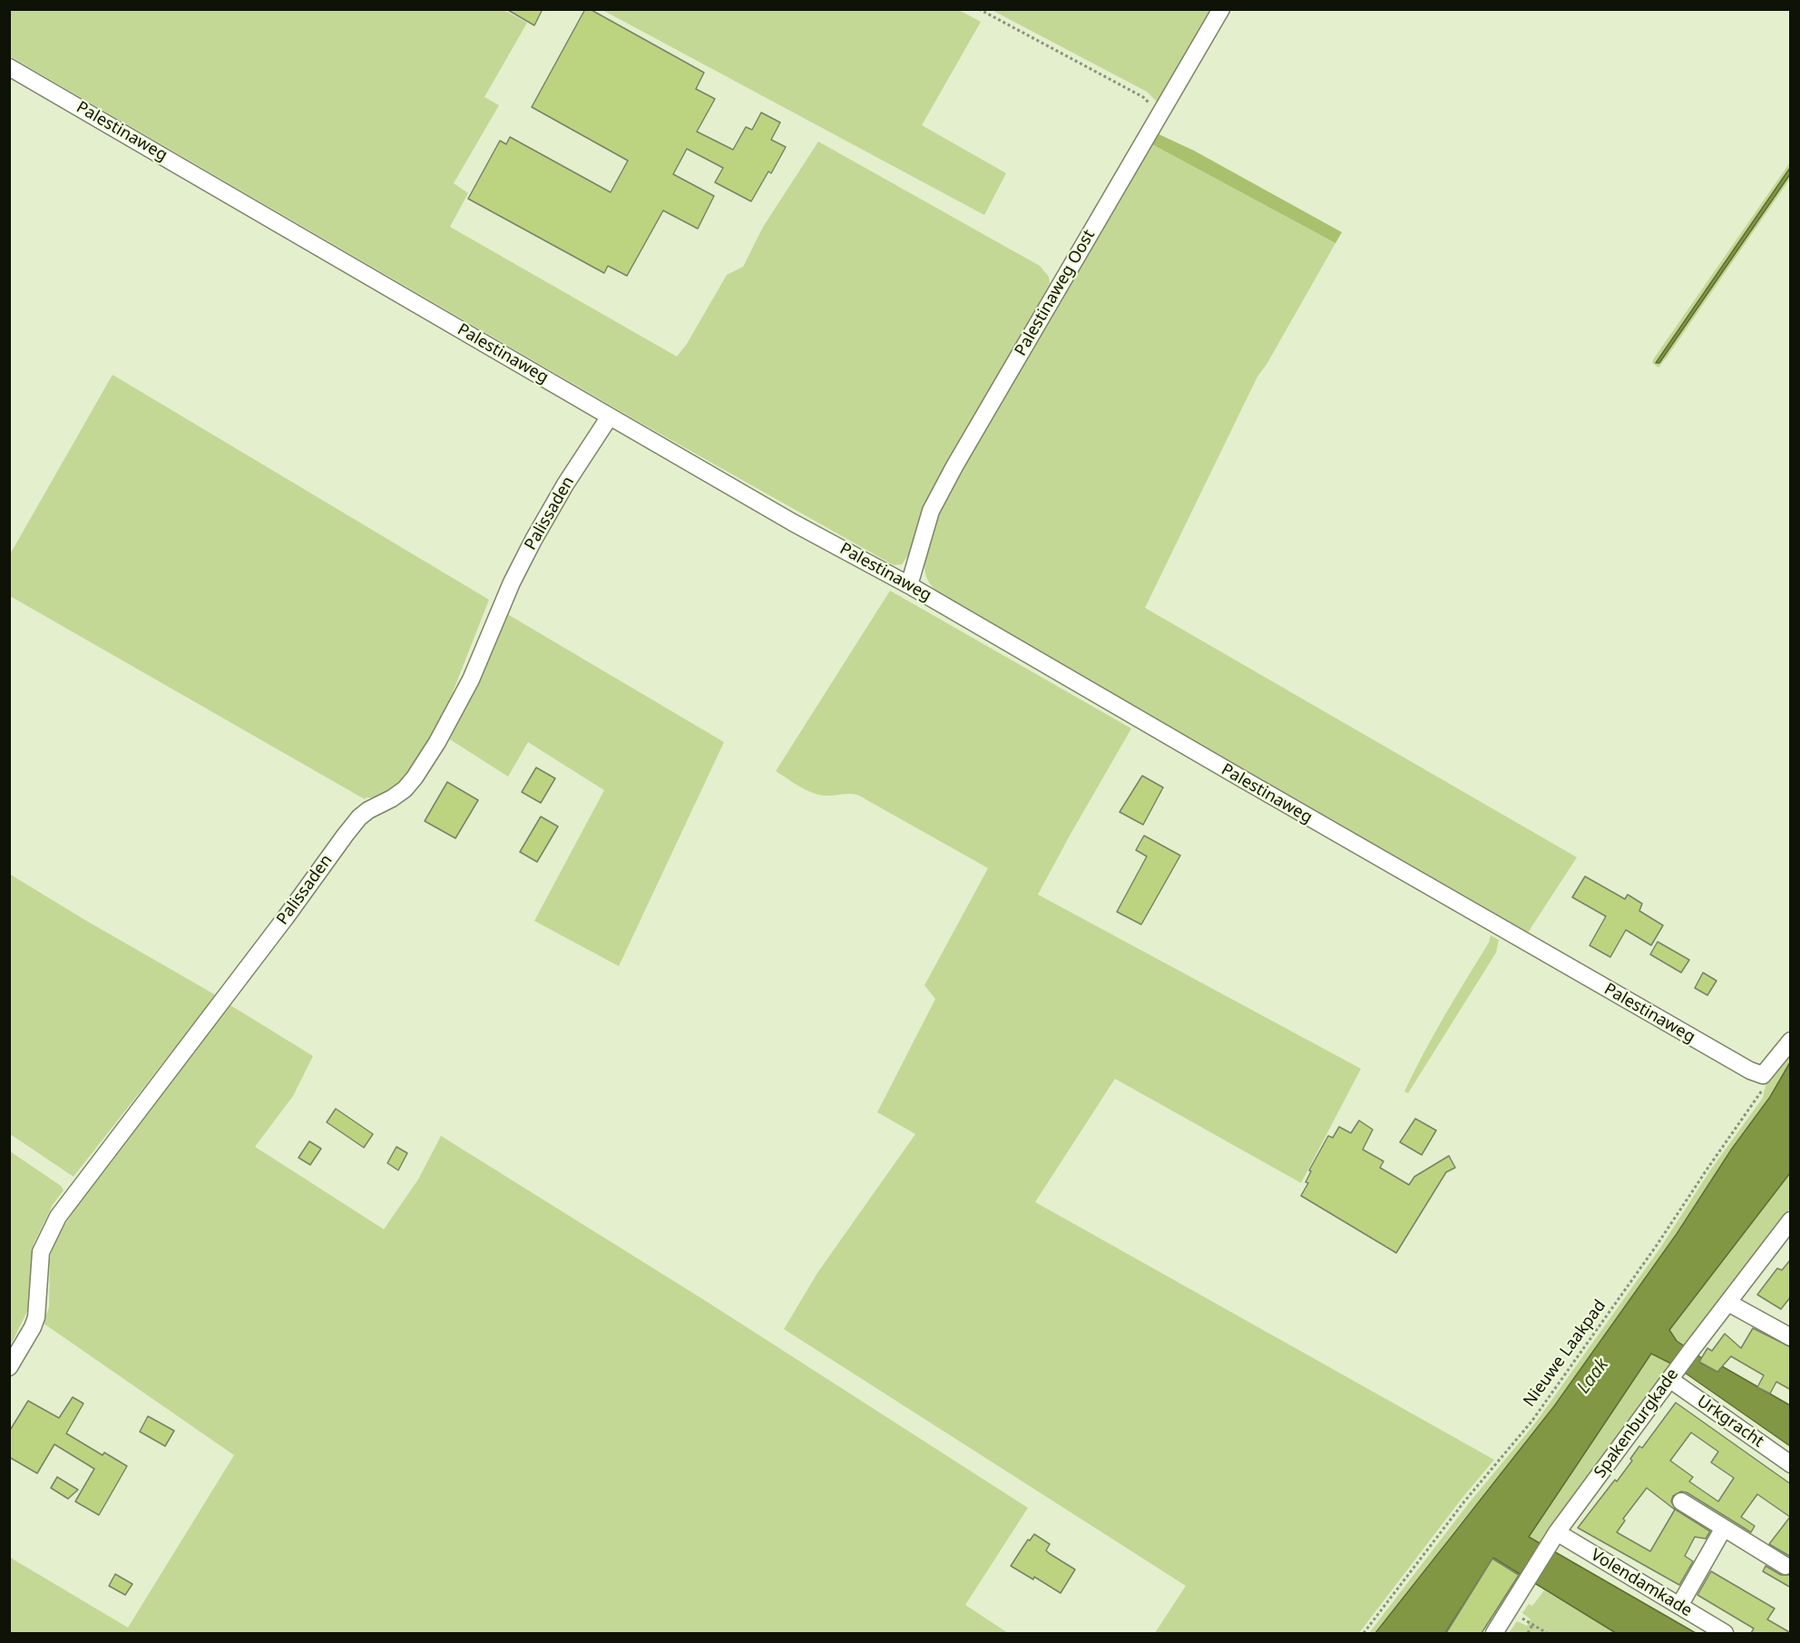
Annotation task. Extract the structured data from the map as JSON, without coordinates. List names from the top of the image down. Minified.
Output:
{"streets":{"street":["Palestinaweg","Palestinaweg Oost","Palissaden","Urkgracht","Spakenburgkade","Volendamkade"],"path":["Nieuwe Laakpad"]},"crossings":[["Palestinaweg","Palestinaweg Oost"],["Palestinaweg","Palissaden"],["Palestinaweg","Nieuwe Laakpad"],["Urkgracht","Spakenburgkade"],["Spakenburgkade","Volendamkade"]],"water":["Laak"]}
